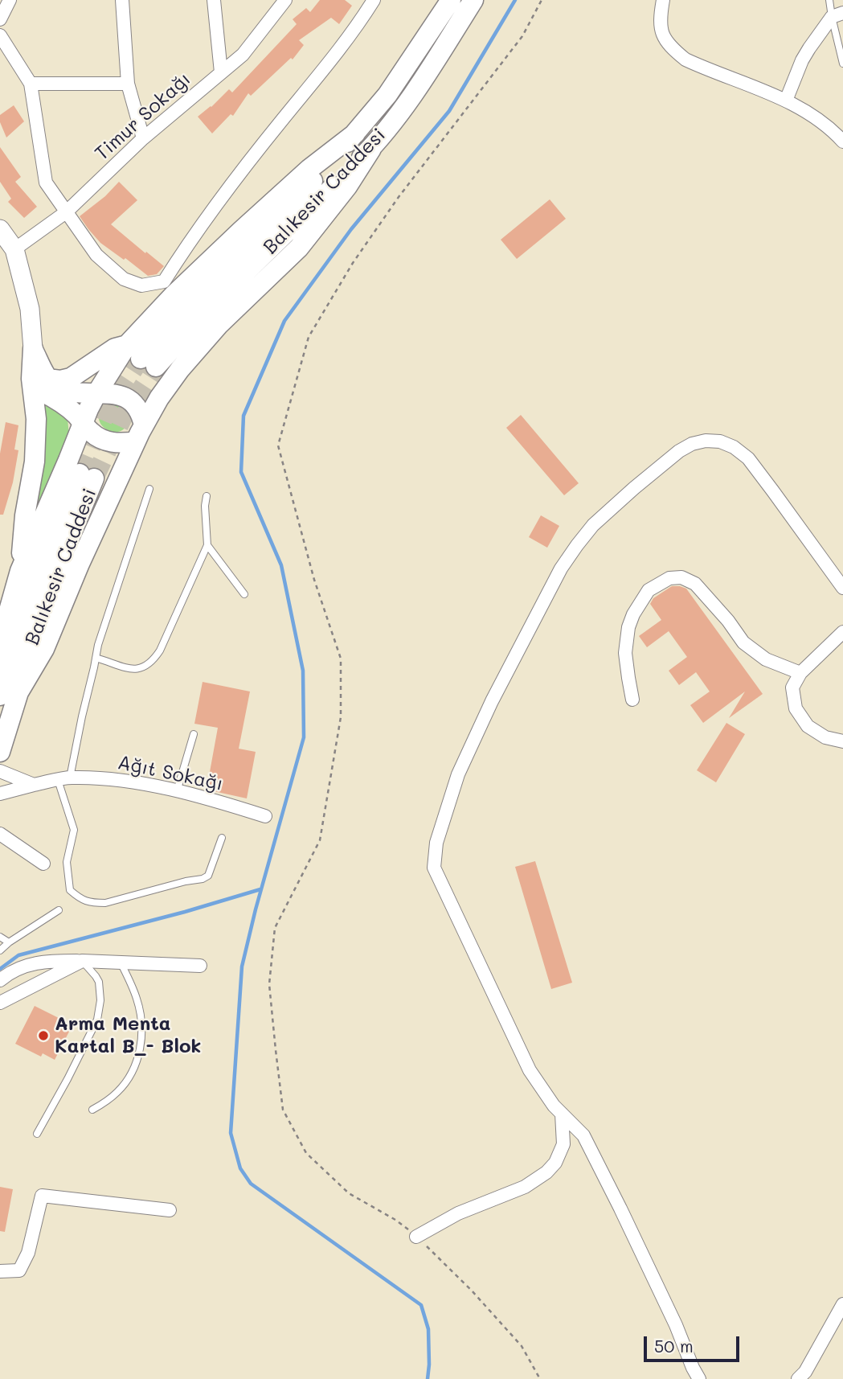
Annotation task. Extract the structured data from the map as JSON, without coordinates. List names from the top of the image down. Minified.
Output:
{"streets":{"main road":["Balıkesir Caddesi"],"street":["Timur Sokağı","Ağıt Sokağı"]},"places":["Arma Menta Kartal B_- Blok"],"scale_bar":"50 m"}
